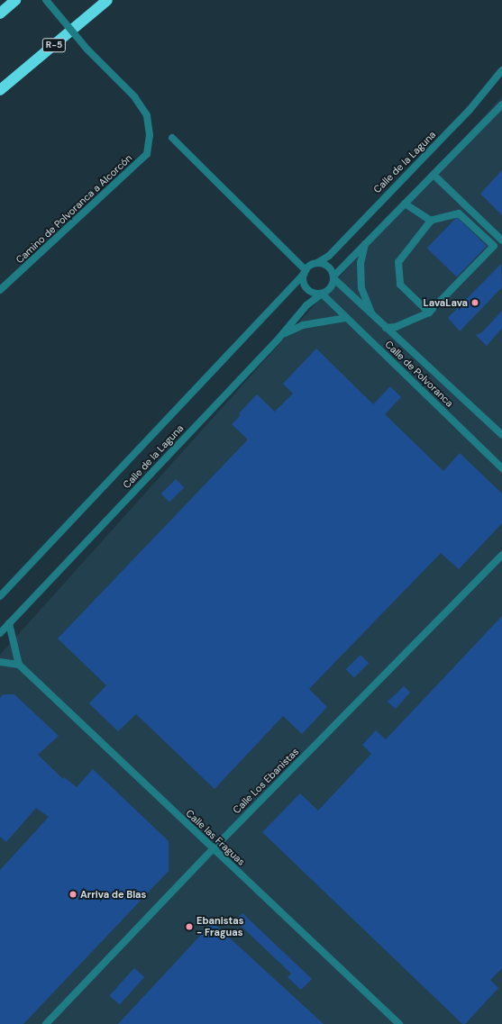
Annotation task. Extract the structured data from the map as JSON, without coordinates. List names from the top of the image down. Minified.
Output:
{"streets":{"highway":["R-5"],"street":["Calle de la Laguna","Camino de Polvoranca a Alcorcón","Calle de Polvoranca","Calle Los Ebanistas","Calle las Fraguas"]},"crossings":[["Calle de la Laguna","Calle de Polvoranca"],["Calle Los Ebanistas","Calle las Fraguas"]],"places":["LavaLava","Arriva de Blas","Ebanistas - Fraguas"]}
